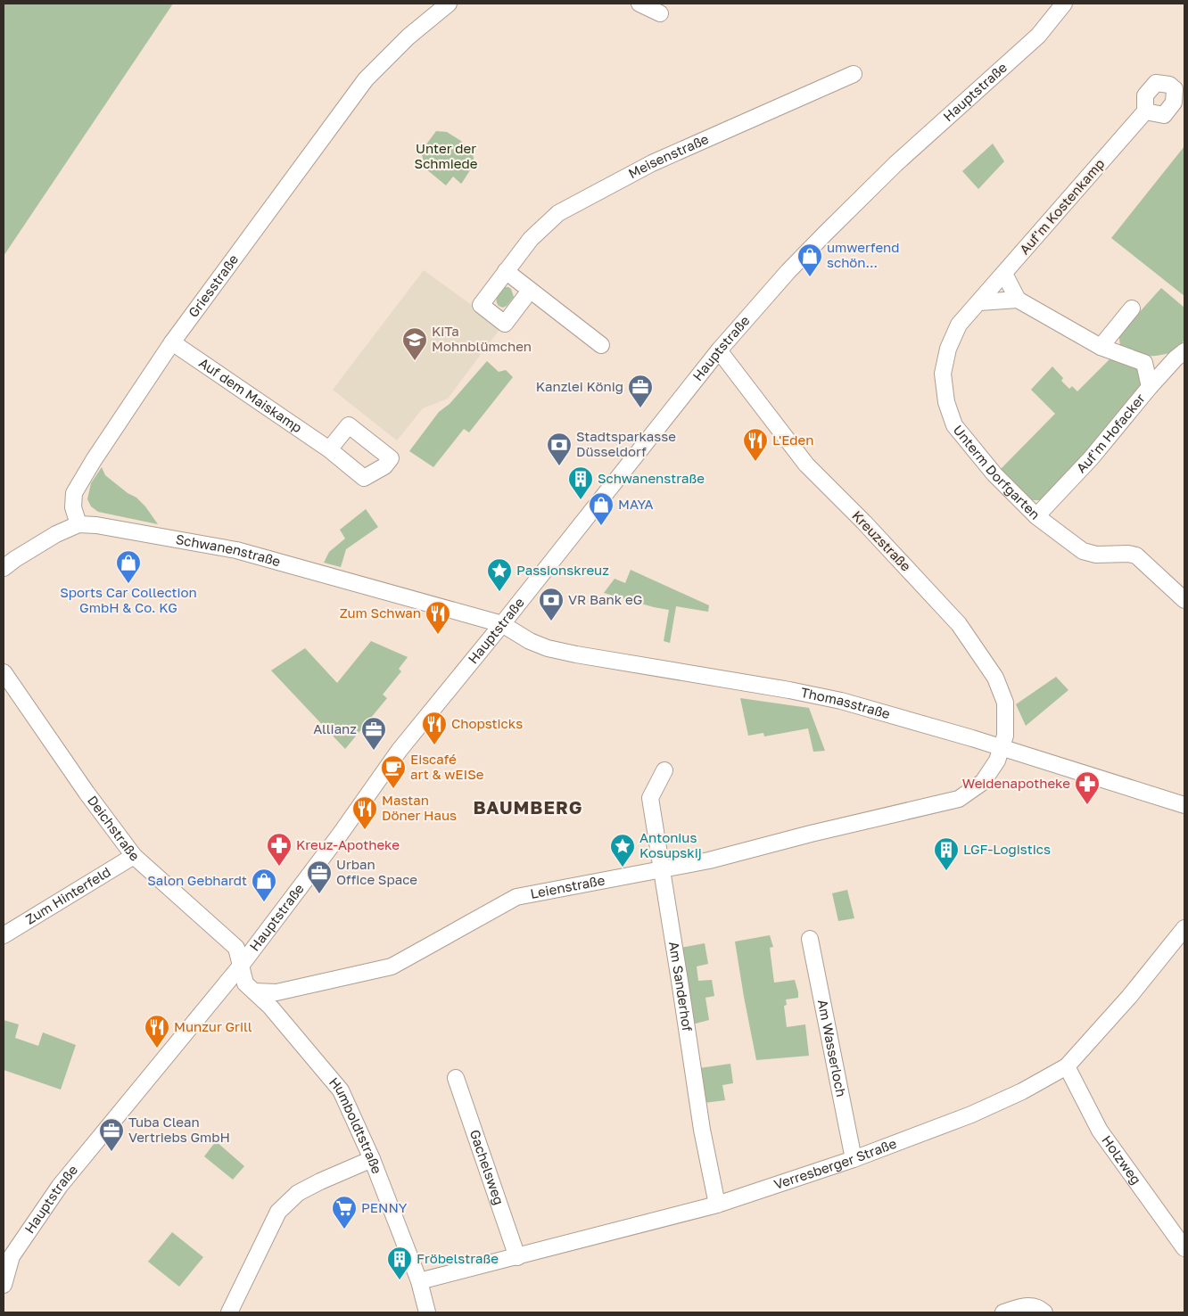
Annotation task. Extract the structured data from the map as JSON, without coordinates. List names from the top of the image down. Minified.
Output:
{"streets":{"street":["Hauptstraße","Meisenstraße","Auf'm Kostenkamp","Griesstraße","Auf dem Maiskamp","Auf'm Hofacker","Unterm Dorfgarten","Kreuzstraße","Schwanenstraße","Thomasstraße","Deichstraße","Leienstraße","Zum Hinterfeld","Am Sanderhof","Am Wasserloch","Humboldtstraße","Holzweg","Verresberger Straße","Gachelsweg"]},"crossings":[["Hauptstraße","Kreuzstraße"],["Hauptstraße","Schwanenstraße"],["Hauptstraße","Thomasstraße"],["Hauptstraße","Deichstraße"],["Hauptstraße","Humboldtstraße"],["Auf'm Kostenkamp","Unterm Dorfgarten"],["Griesstraße","Auf dem Maiskamp"],["Griesstraße","Schwanenstraße"],["Auf'm Hofacker","Unterm Dorfgarten"],["Kreuzstraße","Thomasstraße"],["Kreuzstraße","Leienstraße"],["Schwanenstraße","Thomasstraße"],["Thomasstraße","Leienstraße"],["Deichstraße","Zum Hinterfeld"],["Deichstraße","Humboldtstraße"],["Leienstraße","Am Sanderhof"],["Leienstraße","Humboldtstraße"],["Am Sanderhof","Verresberger Straße"],["Am Wasserloch","Verresberger Straße"],["Humboldtstraße","Verresberger Straße"],["Holzweg","Verresberger Straße"],["Verresberger Straße","Gachelsweg"]],"districts":["BAUMBERG"],"parks":["Unter der Schmiede"],"places":{"shop":["umwerfend schön...","MAYA","Sports Car Collection GmbH & Co. KG","Salon Gebhardt"],"school or university":["KiTa Mohnblümchen"],"office":["Kanzlei König","Allianz","Urban Office Space","Tuba Clean Vertriebs GmbH"],"restaurant":["L'Eden","Zum Schwan","Chopsticks","Mastan Döner Haus","Munzur Grill"],"bank":["Stadtsparkasse Düsseldorf","VR Bank eG"],"building":["Schwanenstraße","LGF-Logistics","Fröbelstraße"],"place":["Passionskreuz","Antonius Kosupskij"],"cafe":["Eiscafé art & wEISe"],"pharmacy":["Weidenapotheke","Kreuz-Apotheke"],"supermarket":["PENNY"]}}
